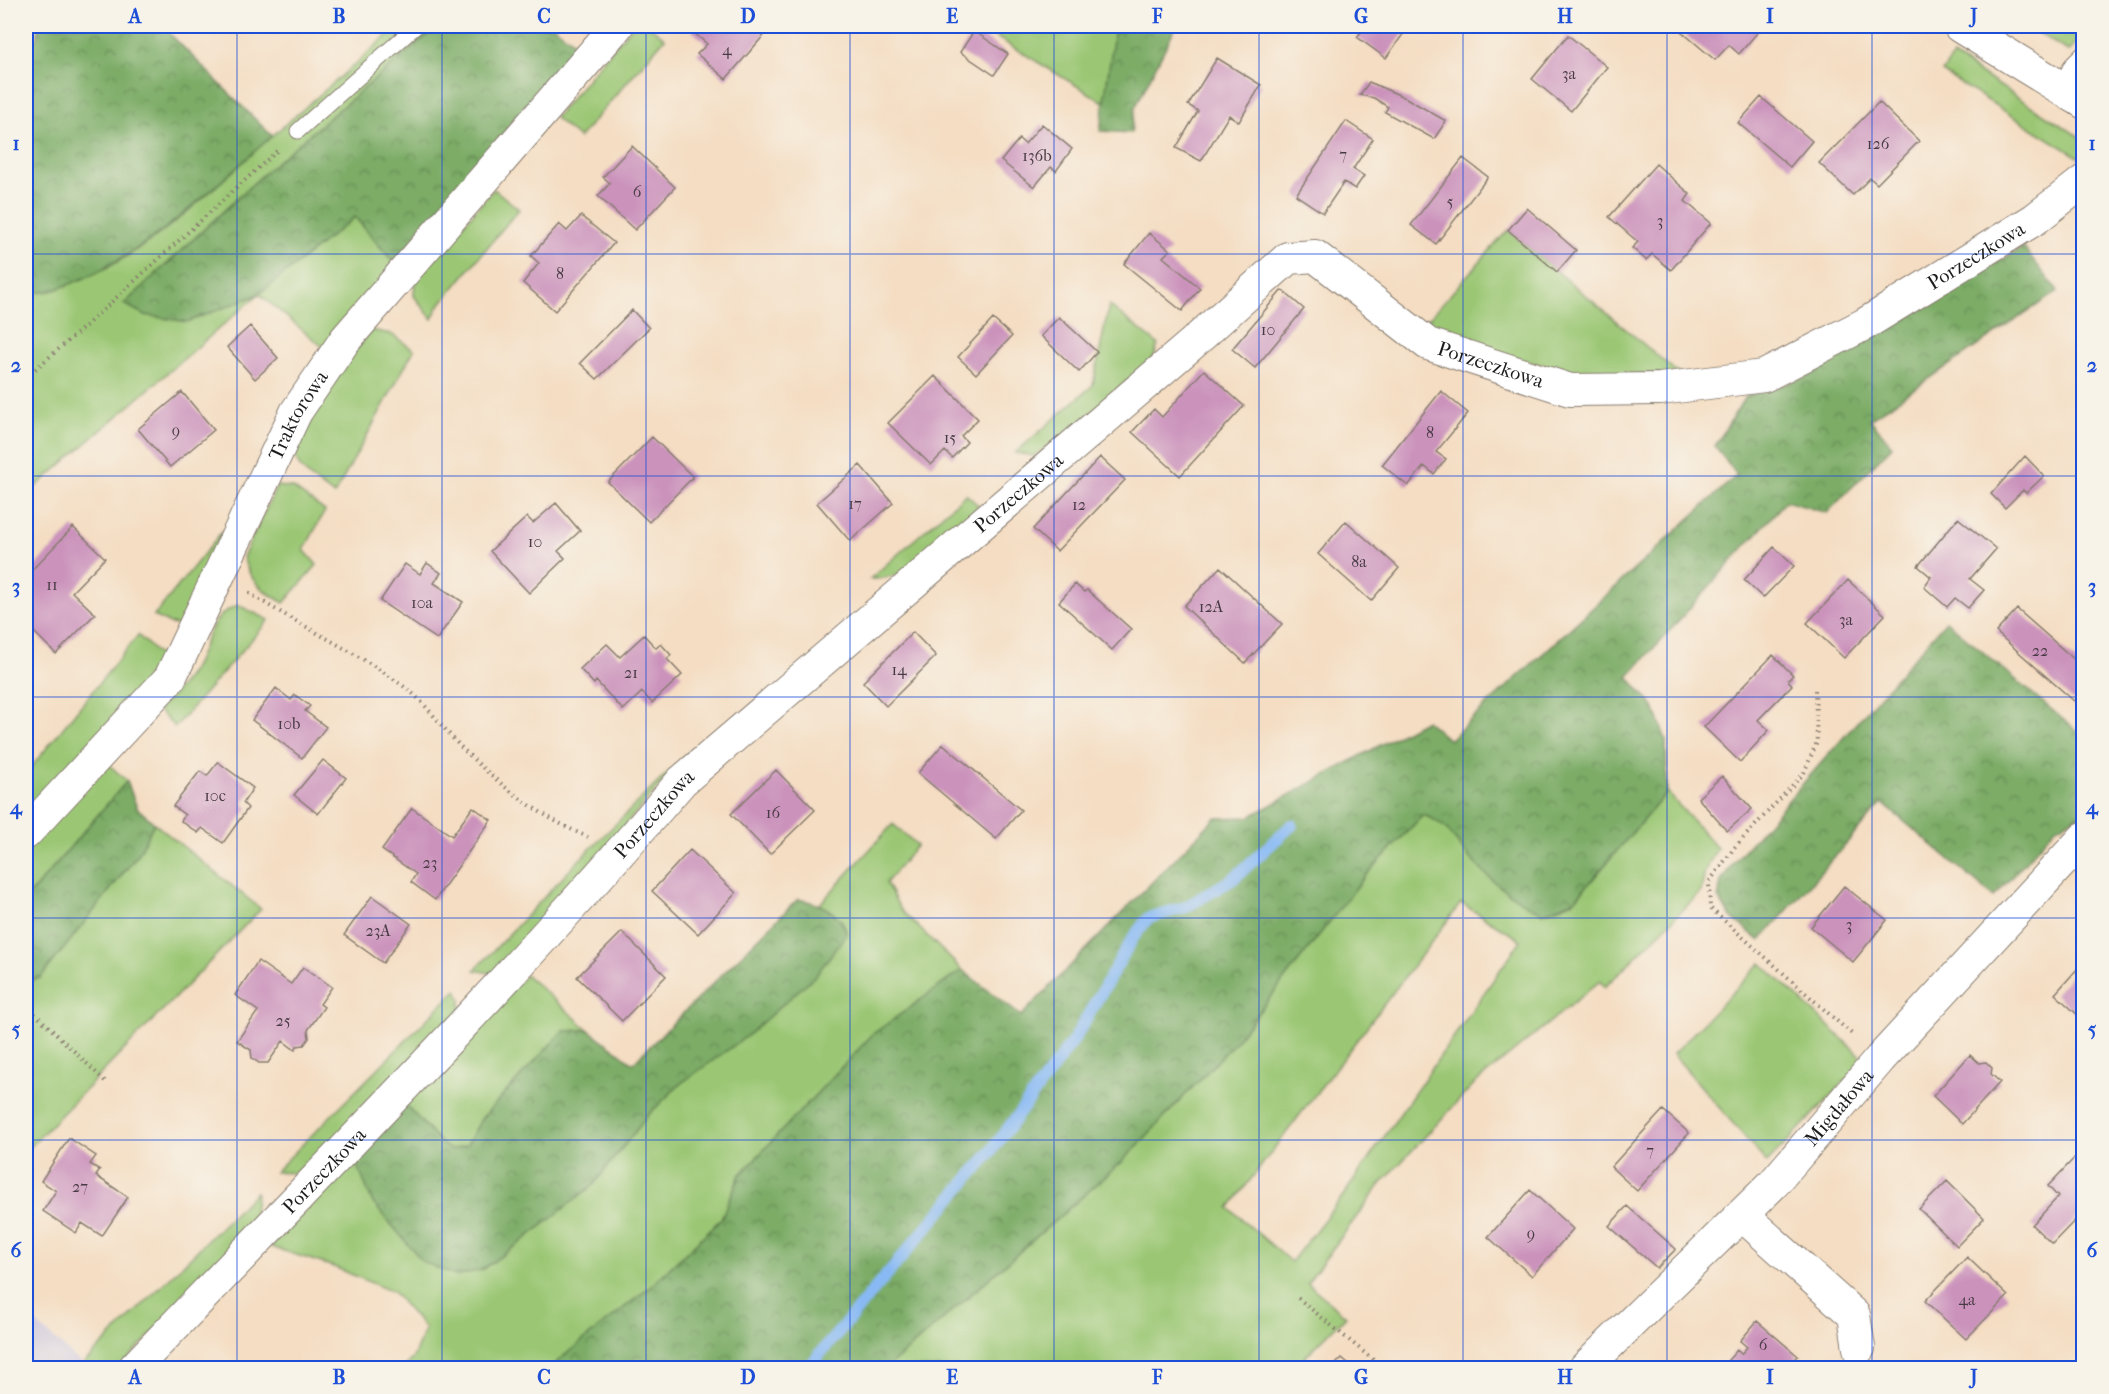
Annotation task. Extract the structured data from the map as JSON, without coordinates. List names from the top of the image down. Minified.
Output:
{"streets":{"street":["Porzeczkowa","Traktorowa","Migdałowa"]},"house_numbers":["4","3a","126","7","136b","6","5","3","8","10","9","8","15","17","12","10","8a","11","10a","12A","3a","22","14","21","10b","10c","16","23","3","23A","25","7","27","9","4a","6"],"grid":{"columns":["A","B","C","D","E","F","G","H","I","J"],"rows":["1","2","3","4","5","6"]}}
